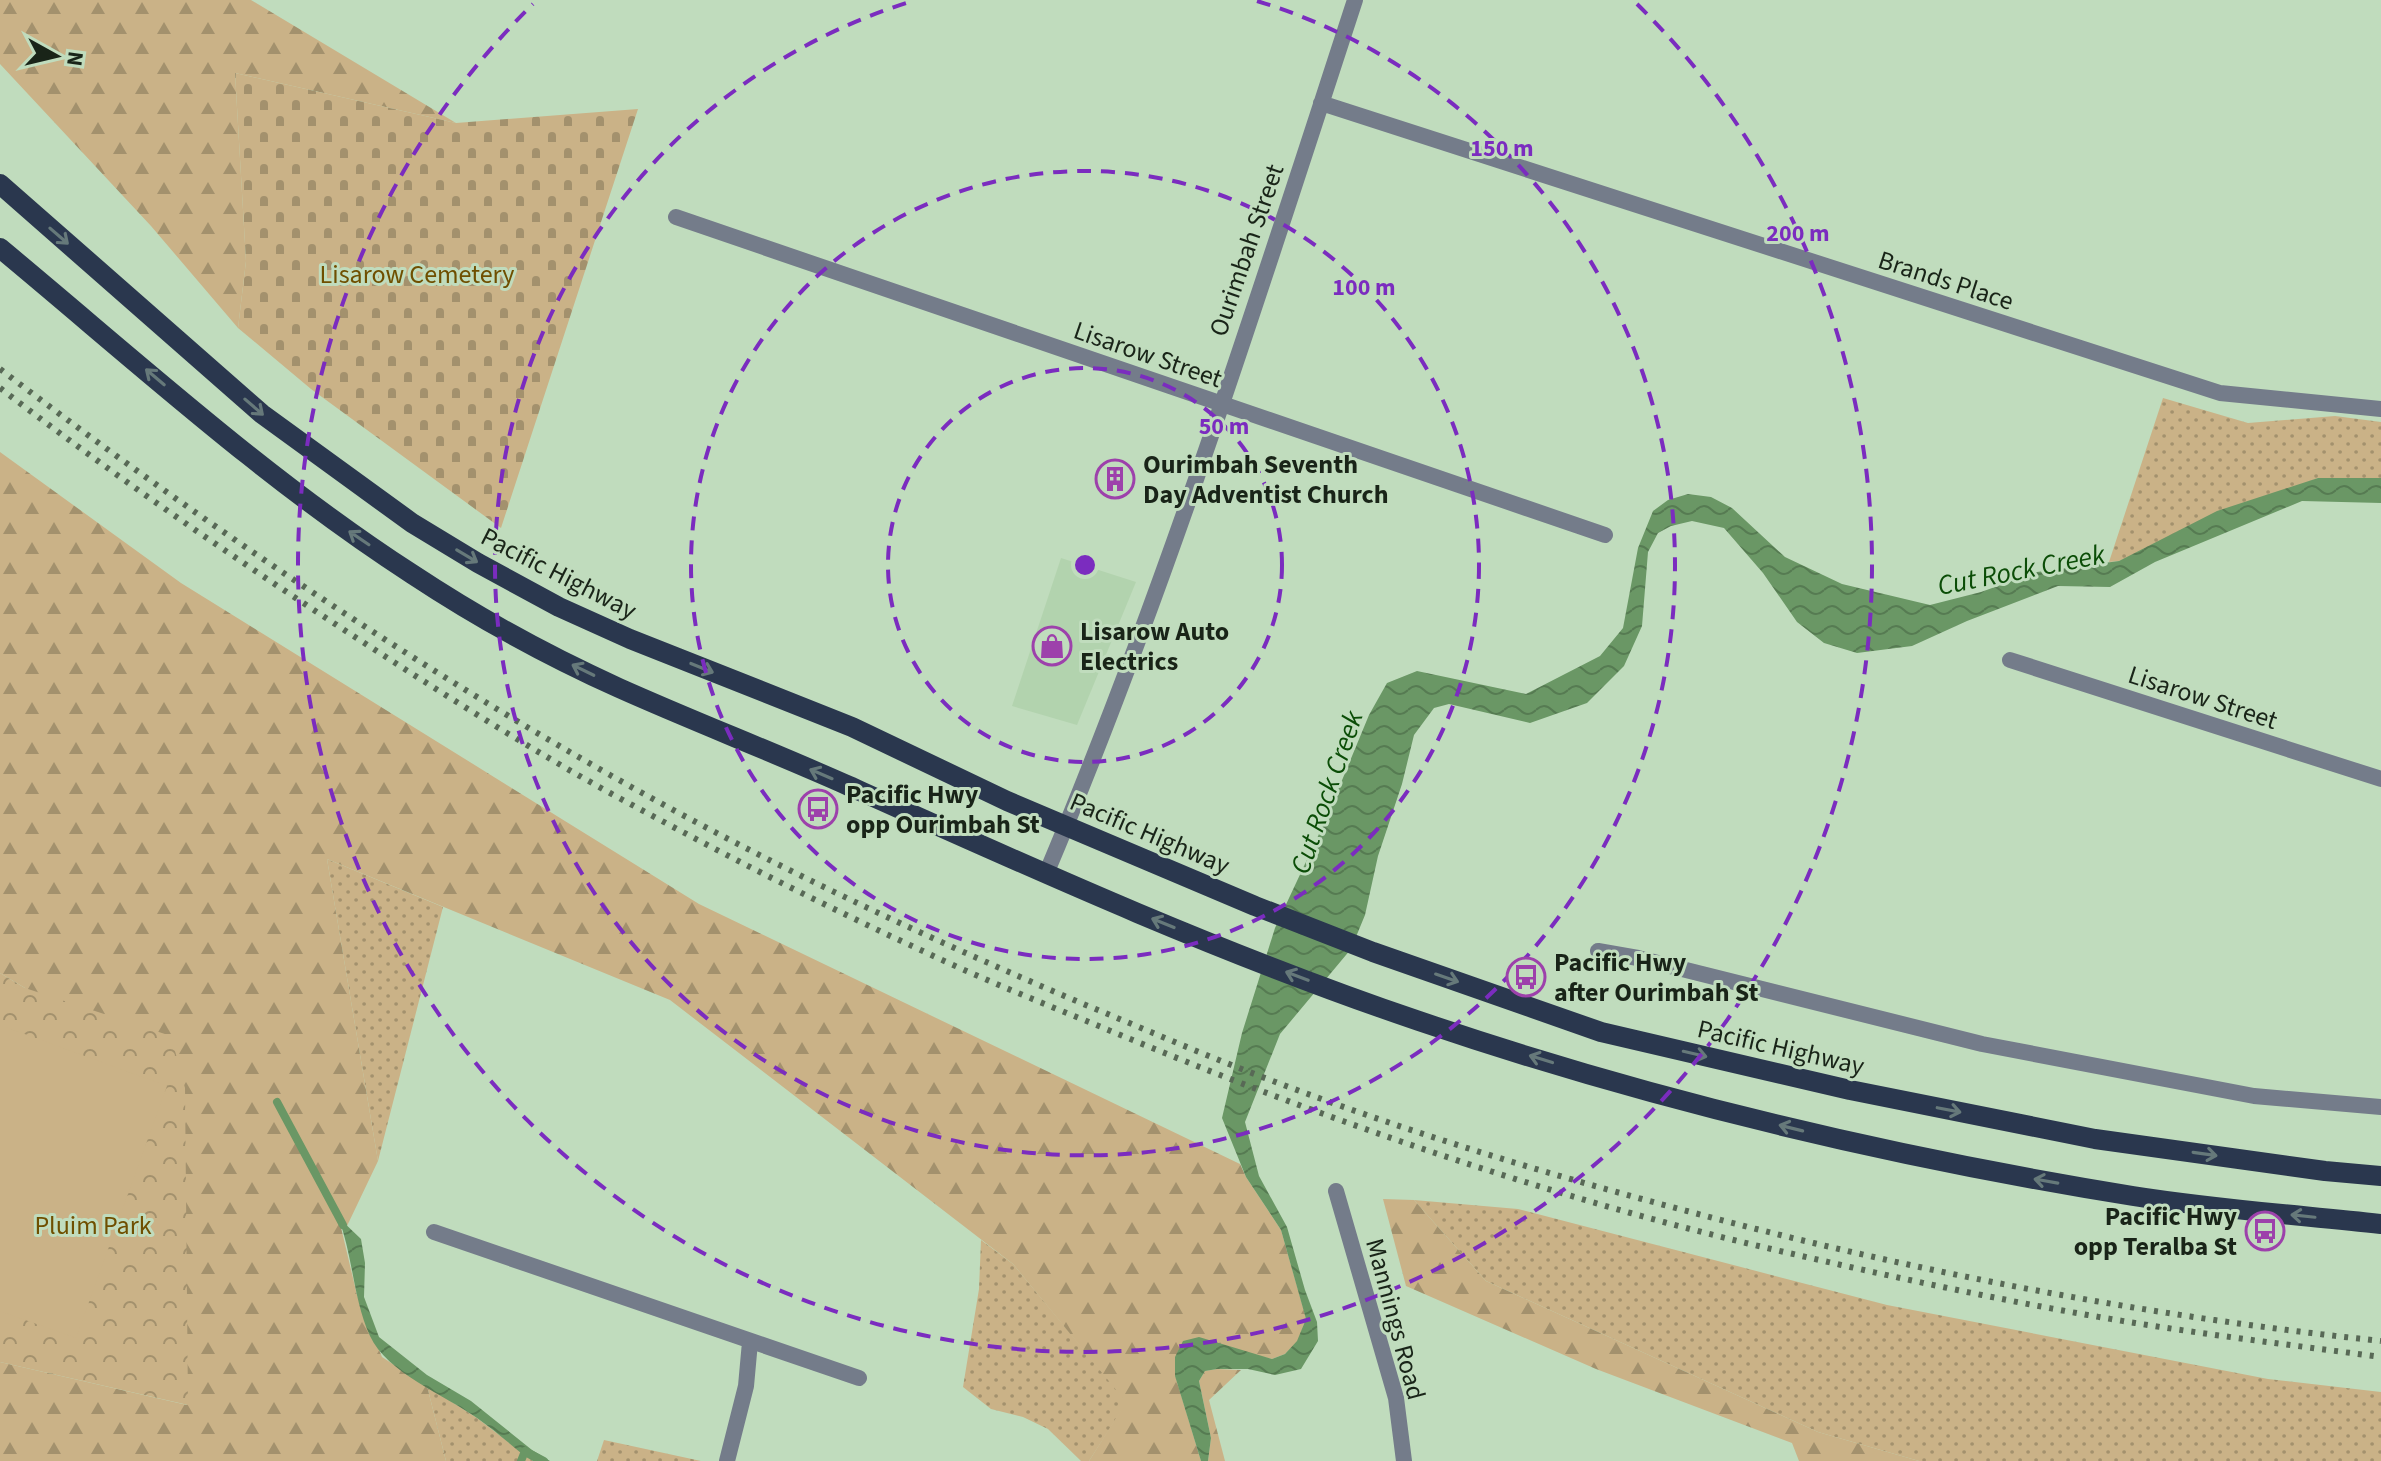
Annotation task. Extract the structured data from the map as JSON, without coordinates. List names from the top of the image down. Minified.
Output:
{"streets":{"main road":["Pacific Highway"],"street":["Ourimbah Street","Brands Place","Lisarow Street","Mannings Road"]},"crossings":[["Ourimbah Street","Brands Place"],["Ourimbah Street","Lisarow Street"],["Ourimbah Street","Pacific Highway"]],"water":["Cut Rock Creek"],"parks":["Lisarow Cemetery","Pluim Park"],"places":{"building":["Ourimbah Seventh Day Adventist Church"],"shop":["Lisarow Auto Electrics"],"bus stop":["Pacific Hwy opp Ourimbah St","Pacific Hwy after Ourimbah St","Pacific Hwy opp Teralba St"]},"north":"right","rings":["150 m","200 m","100 m","50 m"]}
